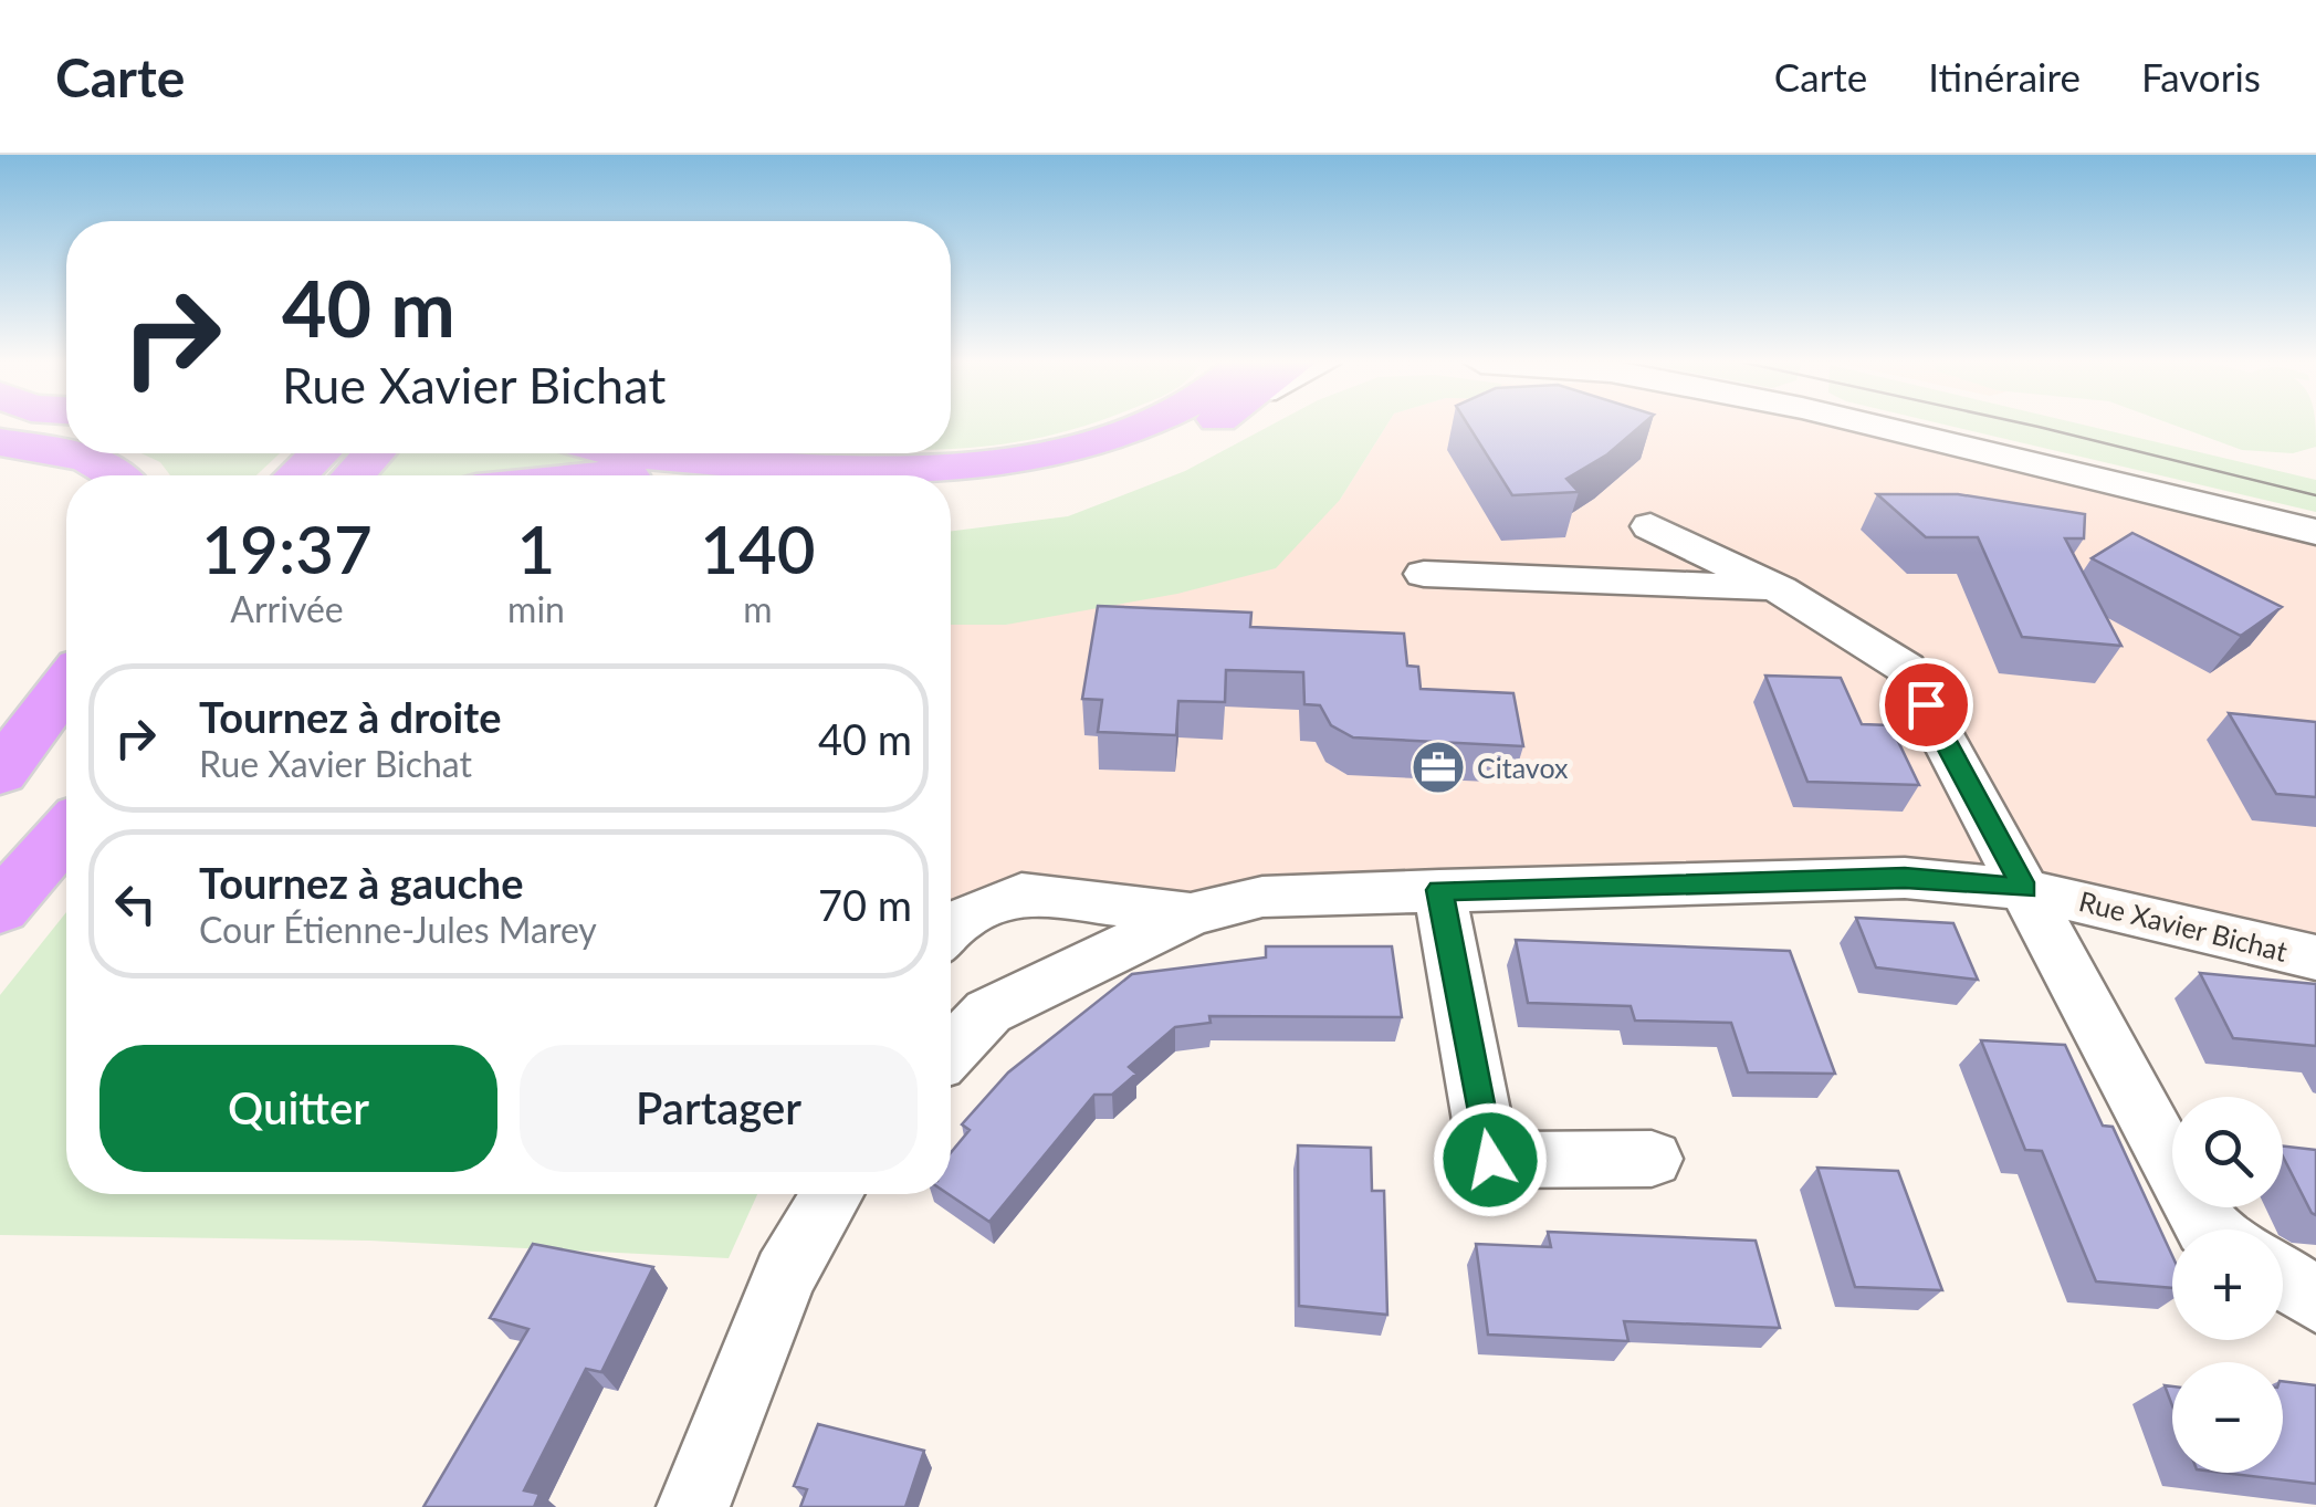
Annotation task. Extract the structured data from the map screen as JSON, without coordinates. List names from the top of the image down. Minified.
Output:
{"streets":{"street":["Rue Xavier Bichat"]},"places":{"office":["Citavox"]},"page":{"header":"Carte","nav":["Carte","Itinéraire","Favoris"],"turn":["40 m","Rue Xavier Bichat"],"eta":["19:37","Arrivée","1","min","140","m"],"list":[{"name":"Tournez à droite","note":"Rue Xavier Bichat","value":"40 m"},{"name":"Tournez à gauche","note":"Cour Étienne-Jules Marey","value":"70 m"}],"buttons":["Quitter","Partager"],"map_buttons":["+","−"]}}
